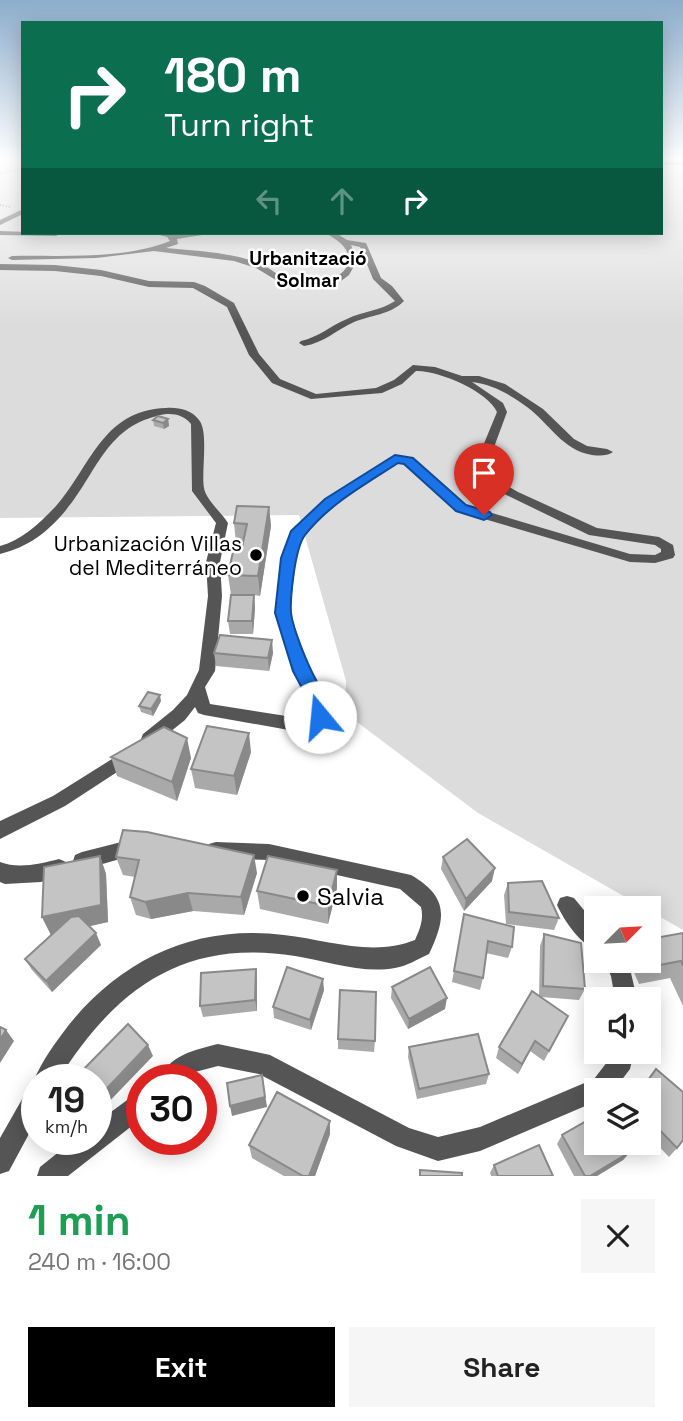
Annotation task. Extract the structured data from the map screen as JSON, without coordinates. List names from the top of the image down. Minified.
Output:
{"districts":["Urbanització Solmar"],"places":["Urbanización Villas del Mediterráneo","Salvia"],"north":"top right","page":{"turn":["180 m","Turn right"],"speed":"19 km/h","limit":"30","heading":["1 min","240 m · 16:00"],"buttons":["Exit","Share"]}}
